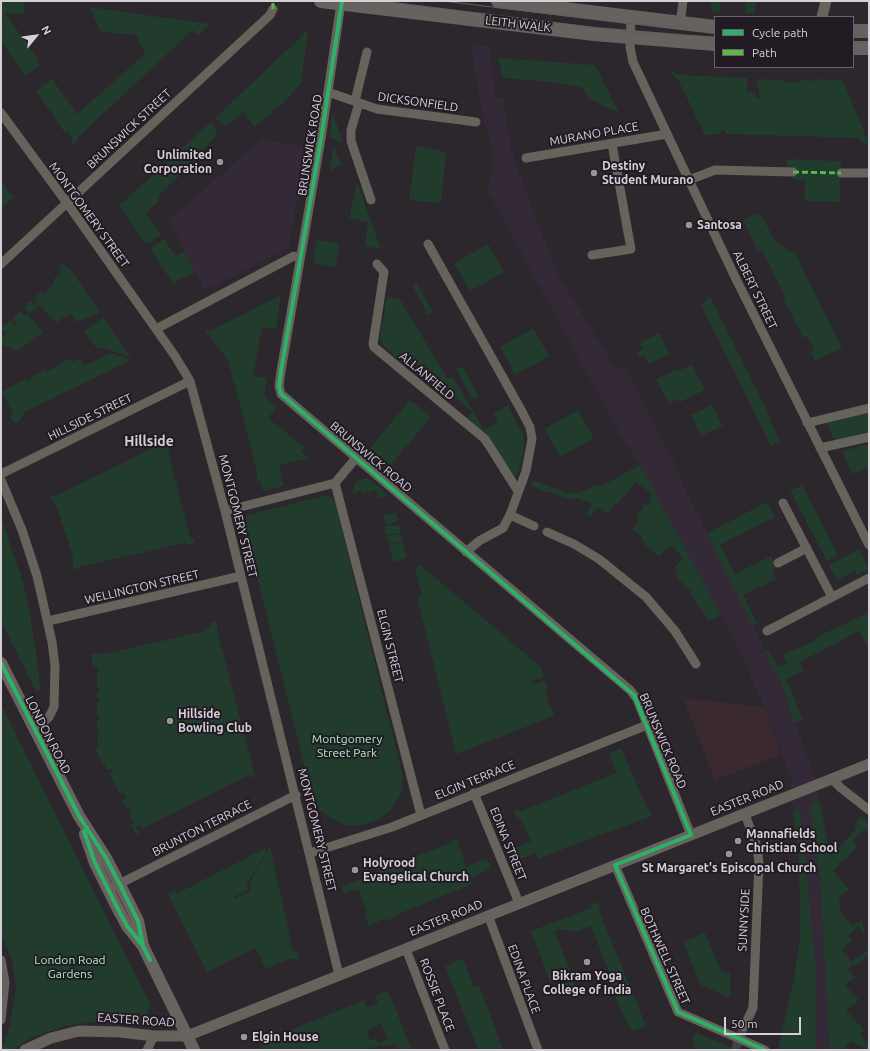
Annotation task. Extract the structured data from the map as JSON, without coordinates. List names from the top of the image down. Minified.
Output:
{"streets":{"main road":["LEITH WALK","LONDON ROAD"],"street":["DICKSONFIELD","BRUNSWICK STREET","MURANO PLACE","BRUNSWICK ROAD","MONTGOMERY STREET","ALBERT STREET","ALLANFIELD","HILLSIDE STREET","WELLINGTON STREET","ELGIN STREET","ELGIN TERRACE","EASTER ROAD","BRUNTON TERRACE","EDINA STREET","SUNNYSIDE","BOTHWELL STREET","EDINA PLACE","ROSSIE PLACE"]},"crossings":[["LEITH WALK","BRUNSWICK ROAD"],["LEITH WALK","ALBERT STREET"],["DICKSONFIELD","BRUNSWICK ROAD"],["BRUNSWICK STREET","MONTGOMERY STREET"],["MURANO PLACE","ALBERT STREET"],["BRUNSWICK ROAD","ELGIN TERRACE"],["BRUNSWICK ROAD","EASTER ROAD"],["MONTGOMERY STREET","HILLSIDE STREET"],["MONTGOMERY STREET","WELLINGTON STREET"],["MONTGOMERY STREET","ELGIN TERRACE"],["MONTGOMERY STREET","EASTER ROAD"],["MONTGOMERY STREET","BRUNTON TERRACE"],["ELGIN STREET","ELGIN TERRACE"],["LONDON ROAD","EASTER ROAD"],["LONDON ROAD","BRUNTON TERRACE"],["ELGIN TERRACE","EDINA STREET"],["EASTER ROAD","EDINA STREET"],["EASTER ROAD","SUNNYSIDE"],["EASTER ROAD","BOTHWELL STREET"],["EASTER ROAD","EDINA PLACE"],["EASTER ROAD","ROSSIE PLACE"]],"districts":["Hillside"],"parks":["Montgomery Street Park","London Road Gardens"],"places":["Unlimited Corporation","Destiny Student Murano","Santosa","Hillside Bowling Club","Mannafields Christian School","St Margaret's Episcopal Church","Holyrood Evangelical Church","Bikram Yoga College of India","Elgin House"],"legend":["Cycle path","Path"],"scale_bar":"50 m","north":"top right"}
